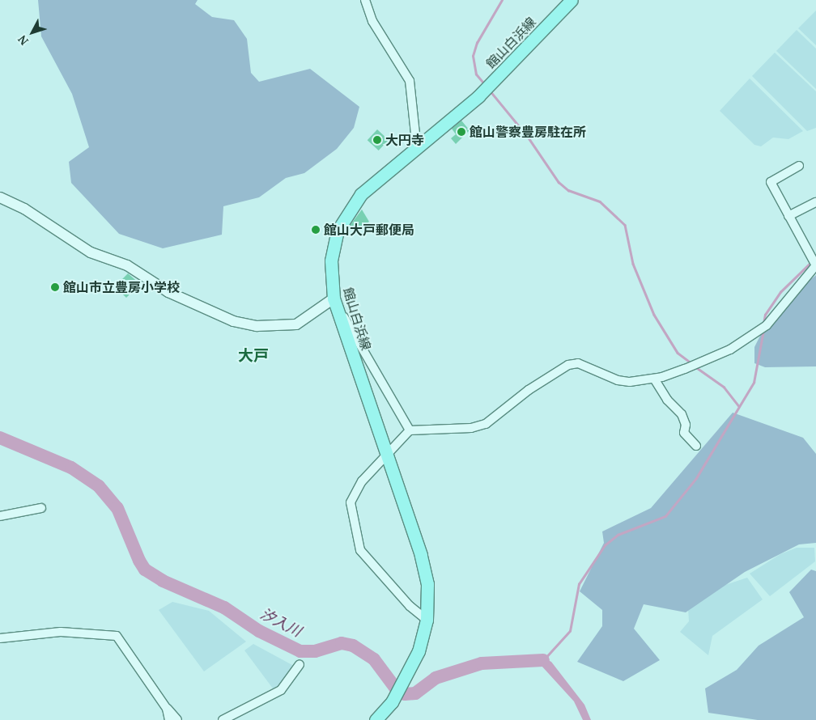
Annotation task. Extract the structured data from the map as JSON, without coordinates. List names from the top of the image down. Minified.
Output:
{"streets":{"main road":["館山白浜線"]},"districts":["大戸"],"water":["汐入川"],"places":["館山警察豊房駐在所","大円寺","館山大戸郵便局","館山市立豊房小学校"],"north":"bottom left"}
